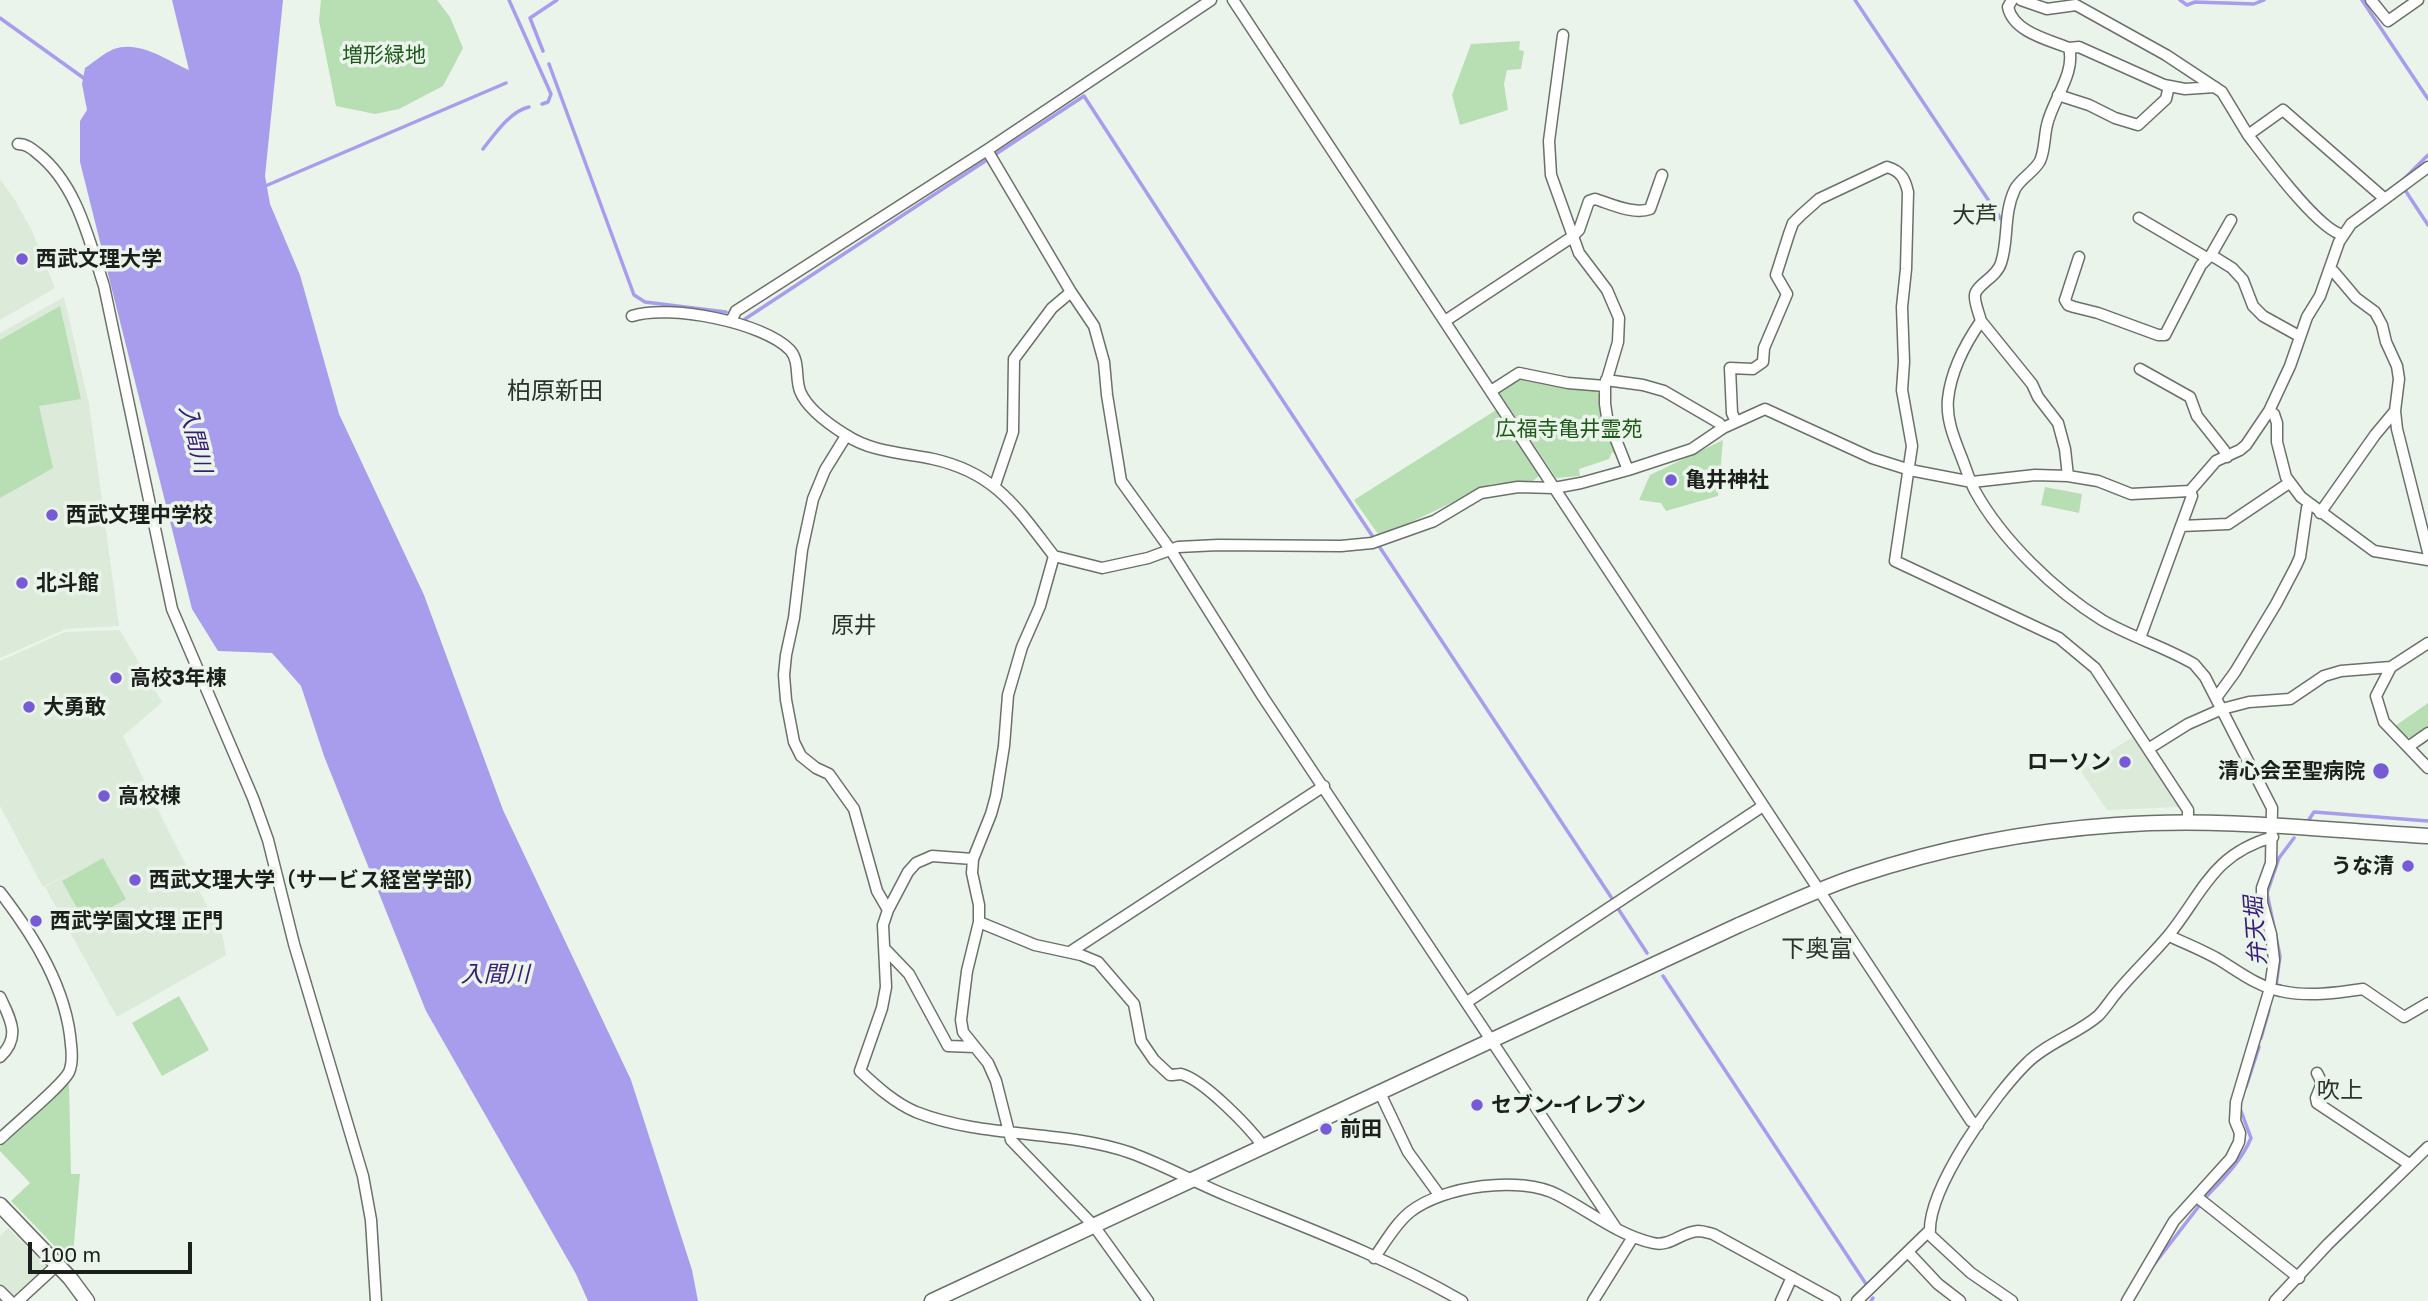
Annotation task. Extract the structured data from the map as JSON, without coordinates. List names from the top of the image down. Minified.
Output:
{"districts":["大芦","柏原新田","原井","下奥富","吹上"],"water":["入間川","弁天堀"],"parks":["増形緑地","広福寺亀井霊苑"],"places":["西武文理大学","亀井神社","西武文理中学校","北斗館","高校3年棟","大勇敢","ローソン","清心会至聖病院","高校棟","うな清","西武文理大学（サービス経営学部）","西武学園文理 正門","セブン-イレブン","前田"],"scale_bar":"100 m"}
